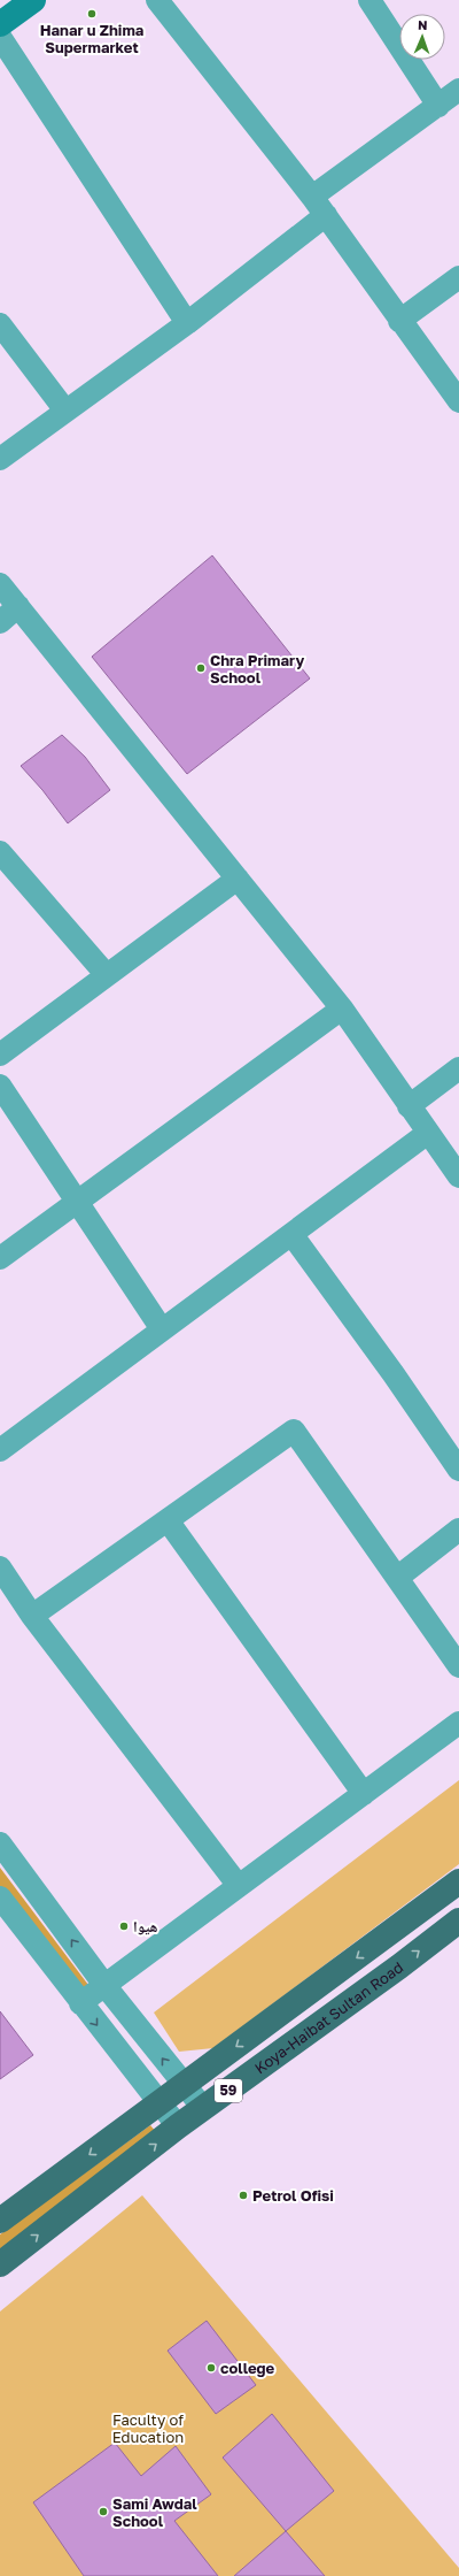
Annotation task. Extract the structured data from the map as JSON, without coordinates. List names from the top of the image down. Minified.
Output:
{"streets":{"main road":["Koya-Haibat Sultan Road","59"]},"parks":["Faculty of Education"],"places":["Hanar u Zhima Supermarket","Chra Primary School","هیوا","Petrol Ofisi","college","Sami Awdal School"],"north":"top"}
